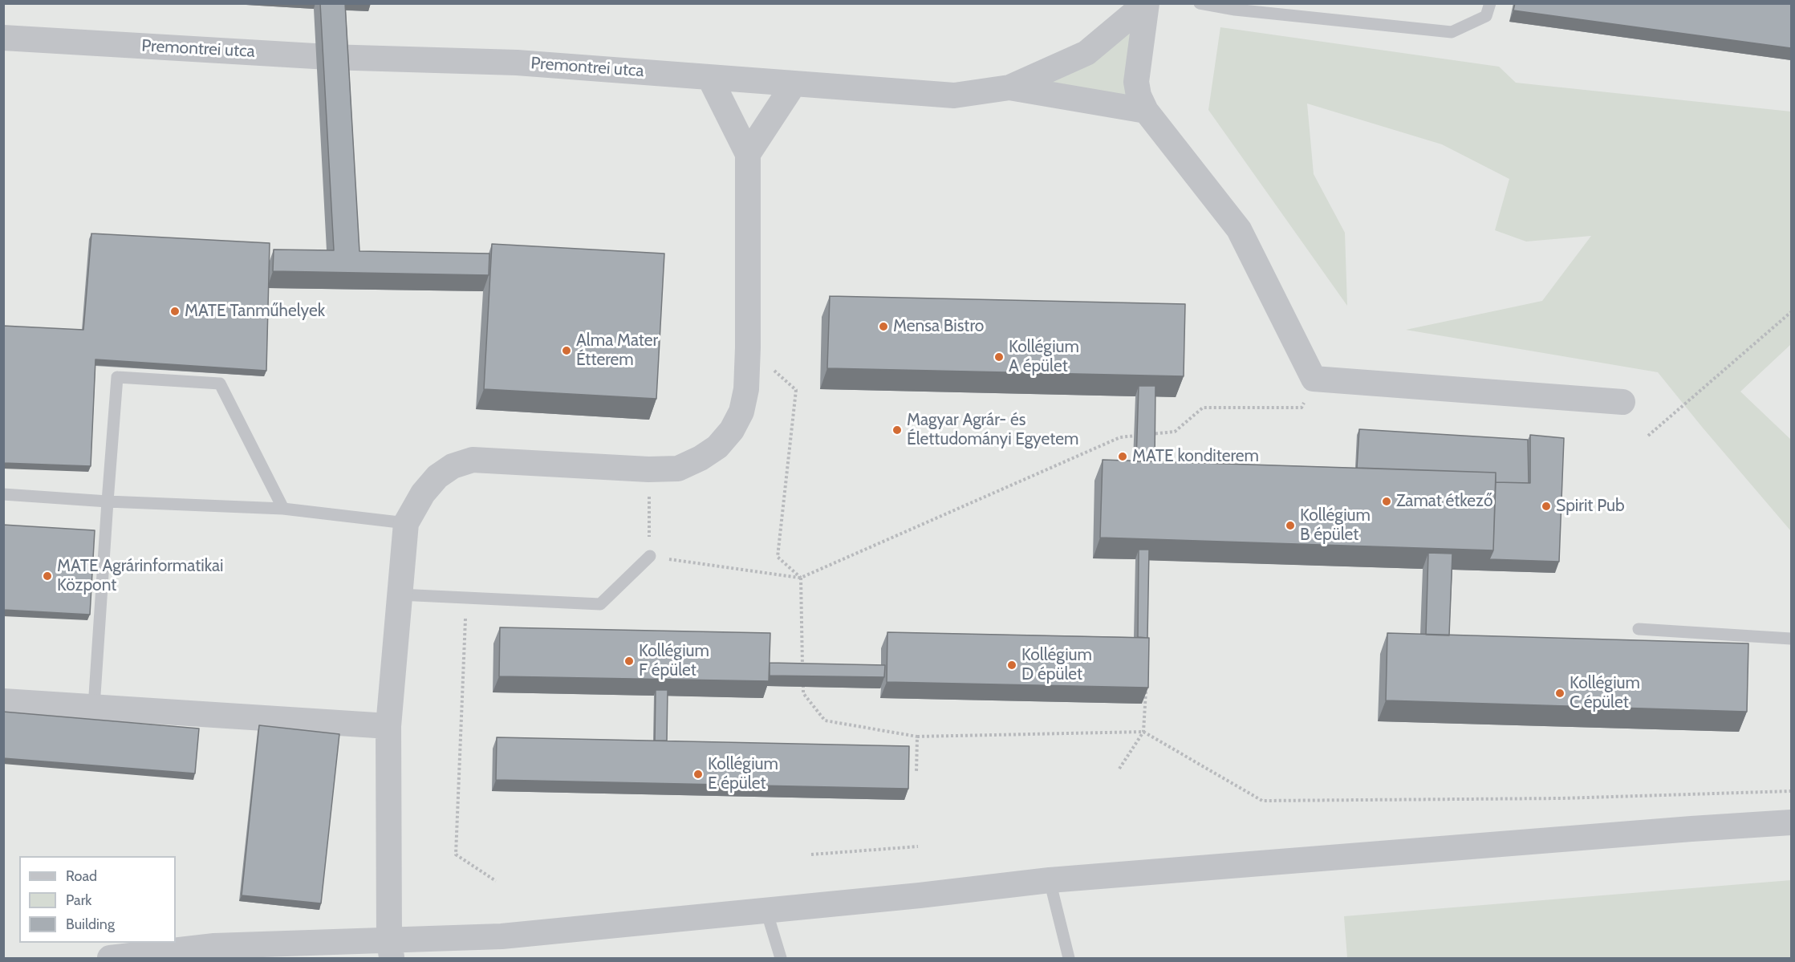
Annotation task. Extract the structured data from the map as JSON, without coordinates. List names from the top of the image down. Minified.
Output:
{"streets":{"street":["Premontrei utca"]},"places":["MATE Tanműhelyek","Mensa Bistro","Alma Mater Étterem","Kollégium A épület","Magyar Agrár- és Élettudományi Egyetem","MATE konditerem","Zamat étkező","Spirit Pub","Kollégium B épület","MATE Agrárinformatikai Központ","Kollégium F épület","Kollégium D épület","Kollégium C épület","Kollégium E épület"],"legend":["Road","Park","Building"]}
